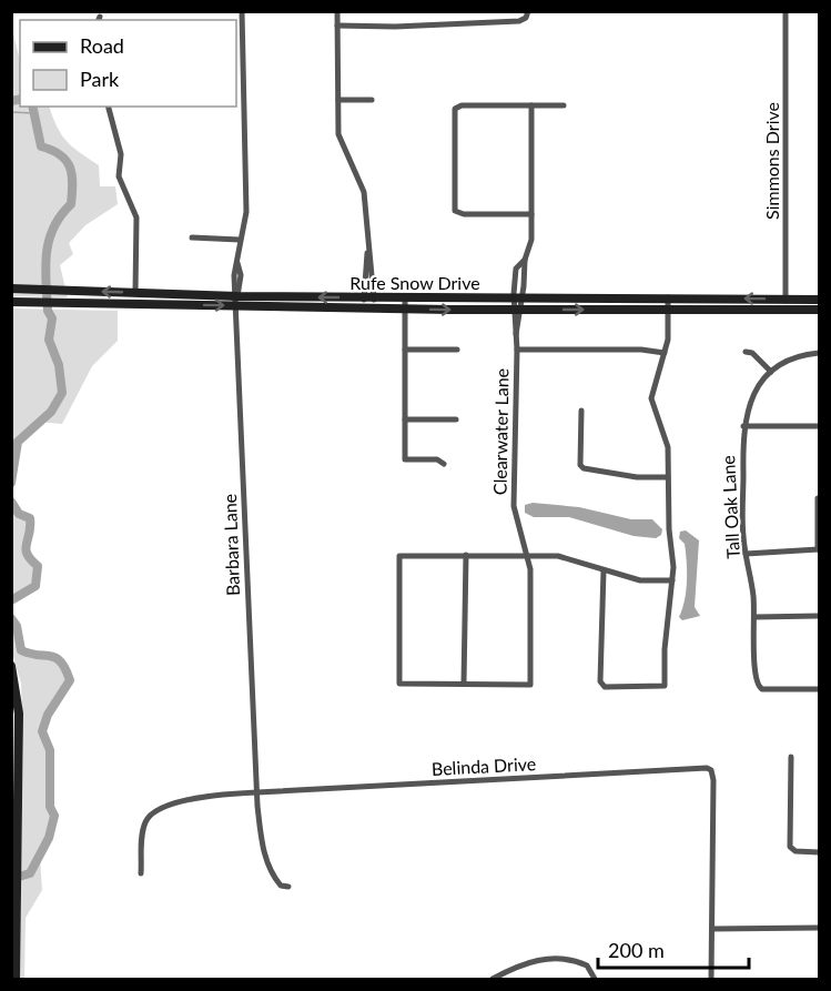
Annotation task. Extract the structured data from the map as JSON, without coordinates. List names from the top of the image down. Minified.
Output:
{"streets":{"main road":["Rufe Snow Drive"],"street":["Simmons Drive","Clearwater Lane","Tall Oak Lane","Barbara Lane","Belinda Drive"]},"crossings":[["Simmons Drive","Rufe Snow Drive"],["Rufe Snow Drive","Clearwater Lane"],["Rufe Snow Drive","Barbara Lane"],["Barbara Lane","Belinda Drive"]],"legend":["Road","Park"],"scale_bar":"200 m"}
